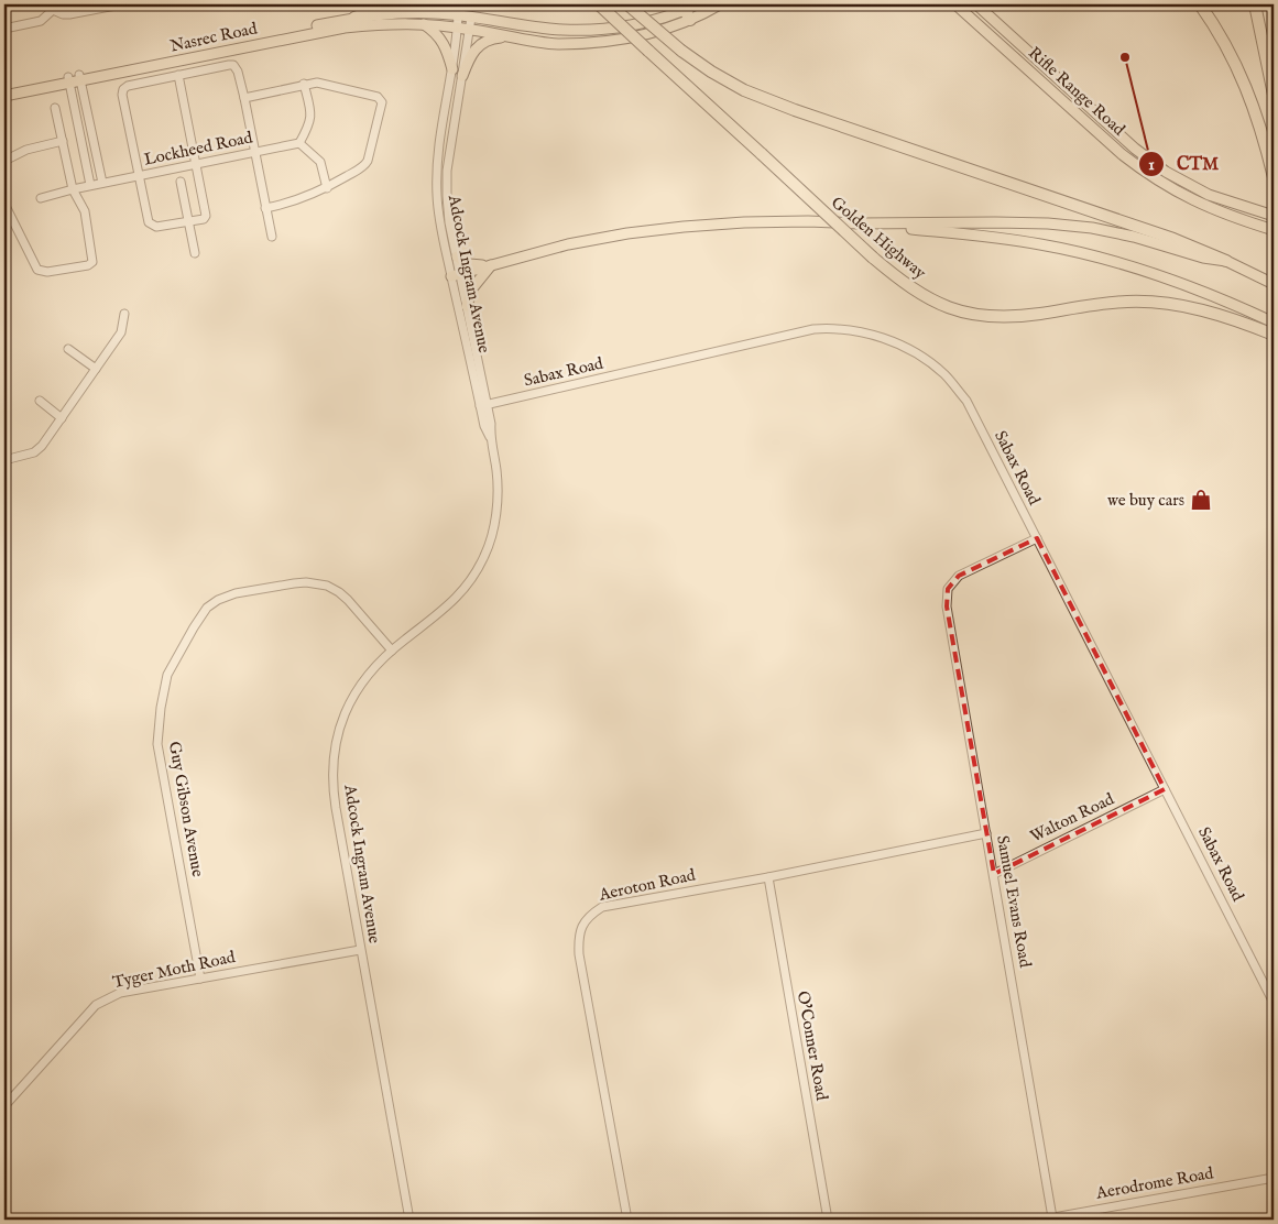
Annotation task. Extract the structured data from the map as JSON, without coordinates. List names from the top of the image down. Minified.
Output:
{"streets":{"highway":["Golden Highway"],"main road":["Nasrec Road","Rifle Range Road"],"street":["Lockheed Road","Adcock Ingram Avenue","Sabax Road","Guy Gibson Avenue","Walton Road","Aeroton Road","Samuel Evans Road","Tyger Moth Road","O'Conner Road","Aerodrome Road"]},"crossings":[["Nasrec Road","Adcock Ingram Avenue"],["Adcock Ingram Avenue","Sabax Road"],["Adcock Ingram Avenue","Guy Gibson Avenue"],["Adcock Ingram Avenue","Tyger Moth Road"],["Sabax Road","Walton Road"],["Sabax Road","Samuel Evans Road"],["Guy Gibson Avenue","Tyger Moth Road"],["Walton Road","Samuel Evans Road"],["Aeroton Road","Samuel Evans Road"],["Aeroton Road","O'Conner Road"],["Samuel Evans Road","Aerodrome Road"]],"places":{"other":["CTM"],"shop":["we buy cars"]}}
